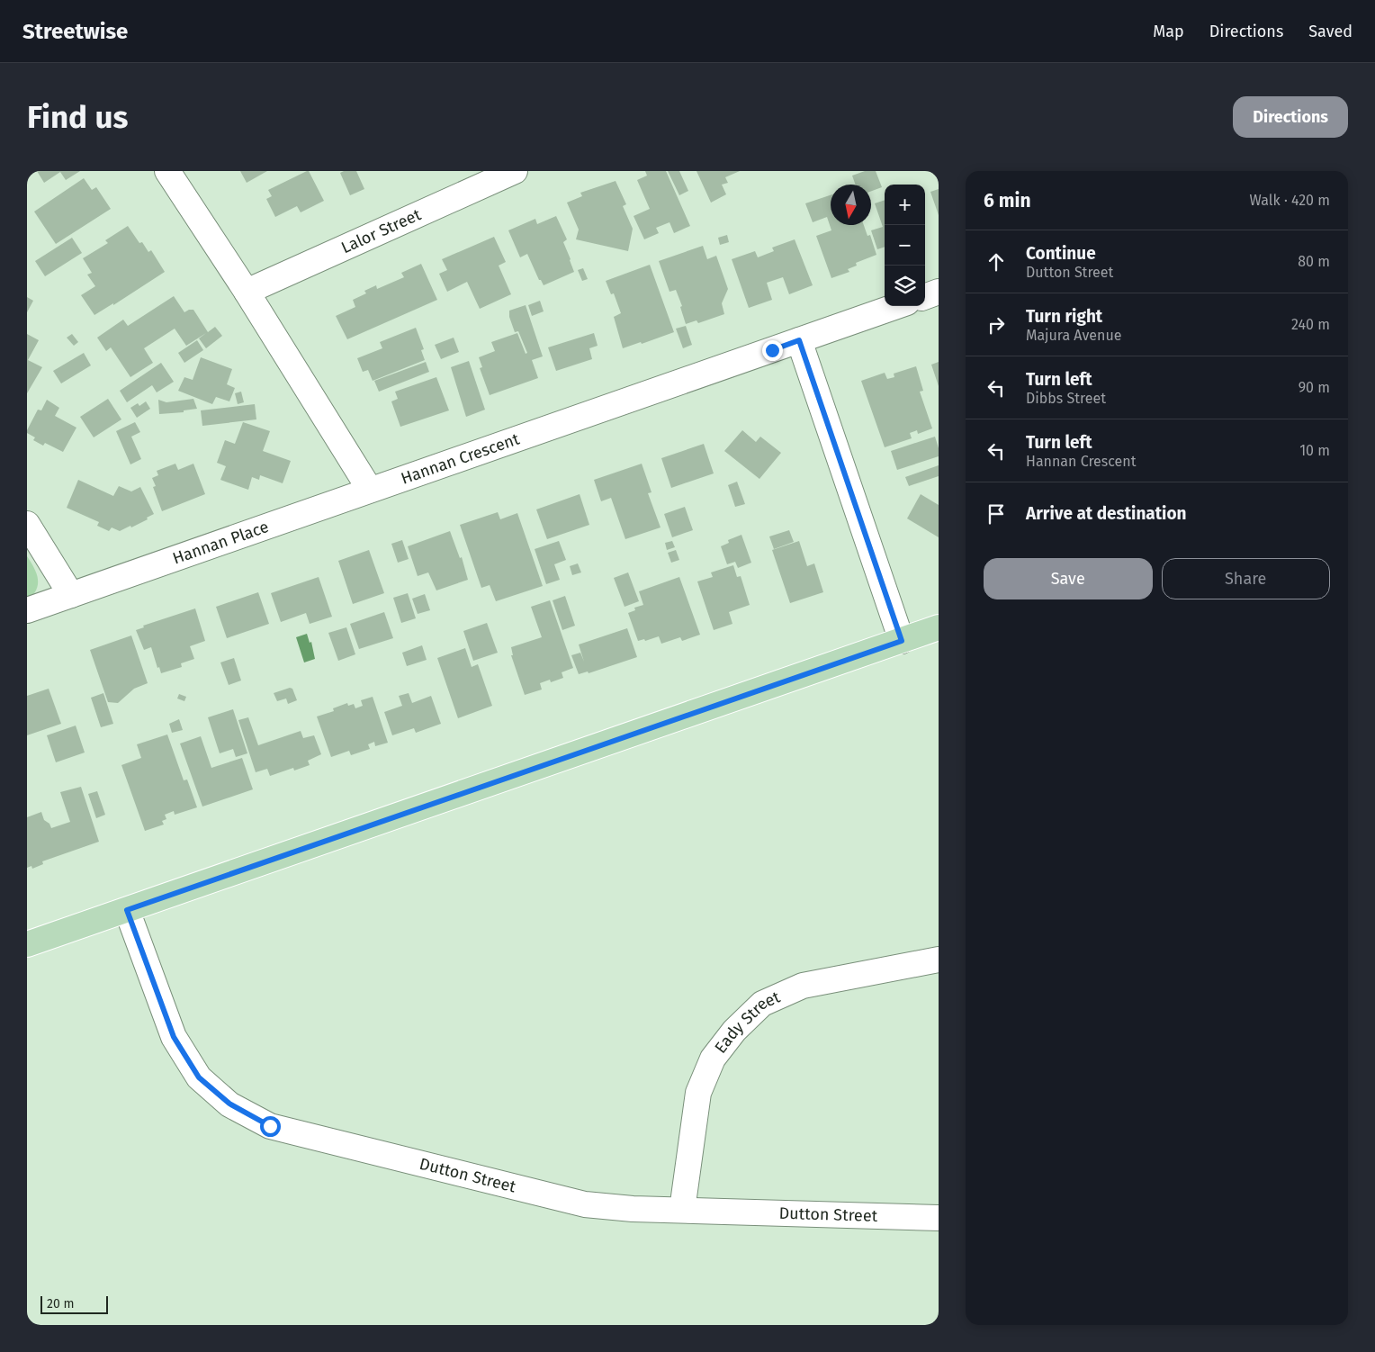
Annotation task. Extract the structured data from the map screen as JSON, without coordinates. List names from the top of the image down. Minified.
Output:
{"streets":{"street":["Lalor Street","Hannan Crescent","Hannan Place","Eady Street","Dutton Street"]},"crossings":[["Hannan Crescent","Hannan Place"],["Eady Street","Dutton Street"]],"scale_bar":"20 m","north":"bottom","page":{"header":"Streetwise","nav":["Map","Directions","Saved"],"buttons":["Directions",["Save","Share"]],"title":"Find us","heading":["6 min","Walk · 420 m"],"map_buttons":["+","−"],"list":[["Continue","Dutton Street","80 m"],["Turn right","Majura Avenue","240 m"],["Turn left","Dibbs Street","90 m"],["Turn left","Hannan Crescent","10 m"],"Arrive at destination"],"scale":"20 m"}}
